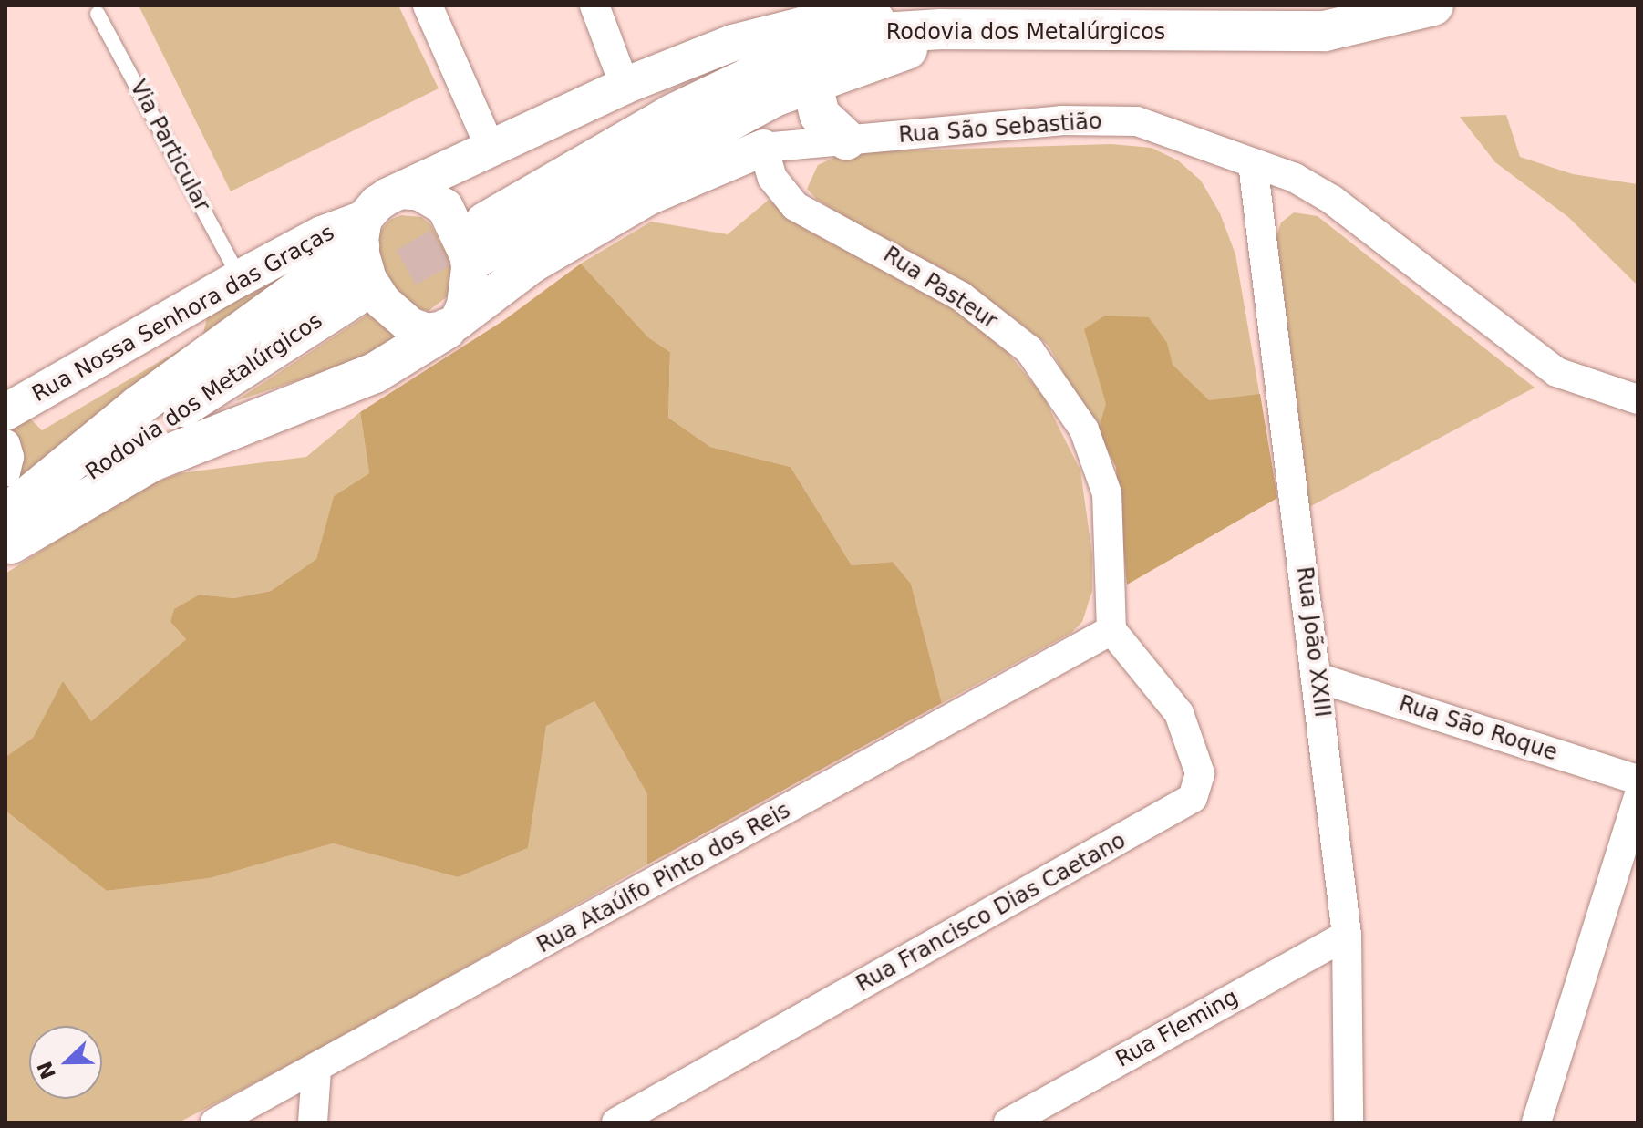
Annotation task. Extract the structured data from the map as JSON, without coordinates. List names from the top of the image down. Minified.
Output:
{"streets":{"main road":["Rodovia dos Metalúrgicos"],"street":["Rua São Sebastião","Rua Pasteur","Rua Nossa Senhora das Graças","Rua João XXIII","Rua São Roque","Rua Ataúlfo Pinto dos Reis","Rua Francisco Dias Caetano","Rua Fleming"],"lane":["Via Particular"]},"crossings":[["Rua São Sebastião","Rua Pasteur"],["Rua São Sebastião","Rua Nossa Senhora das Graças"],["Rua São Sebastião","Rua João XXIII"],["Via Particular","Rua Nossa Senhora das Graças"],["Rua Pasteur","Rua Ataúlfo Pinto dos Reis"],["Rua Pasteur","Rua Francisco Dias Caetano"],["Rua João XXIII","Rua São Roque"],["Rua João XXIII","Rua Fleming"],["Rua Ataúlfo Pinto dos Reis","Rua Francisco Dias Caetano"]],"north":"left"}
